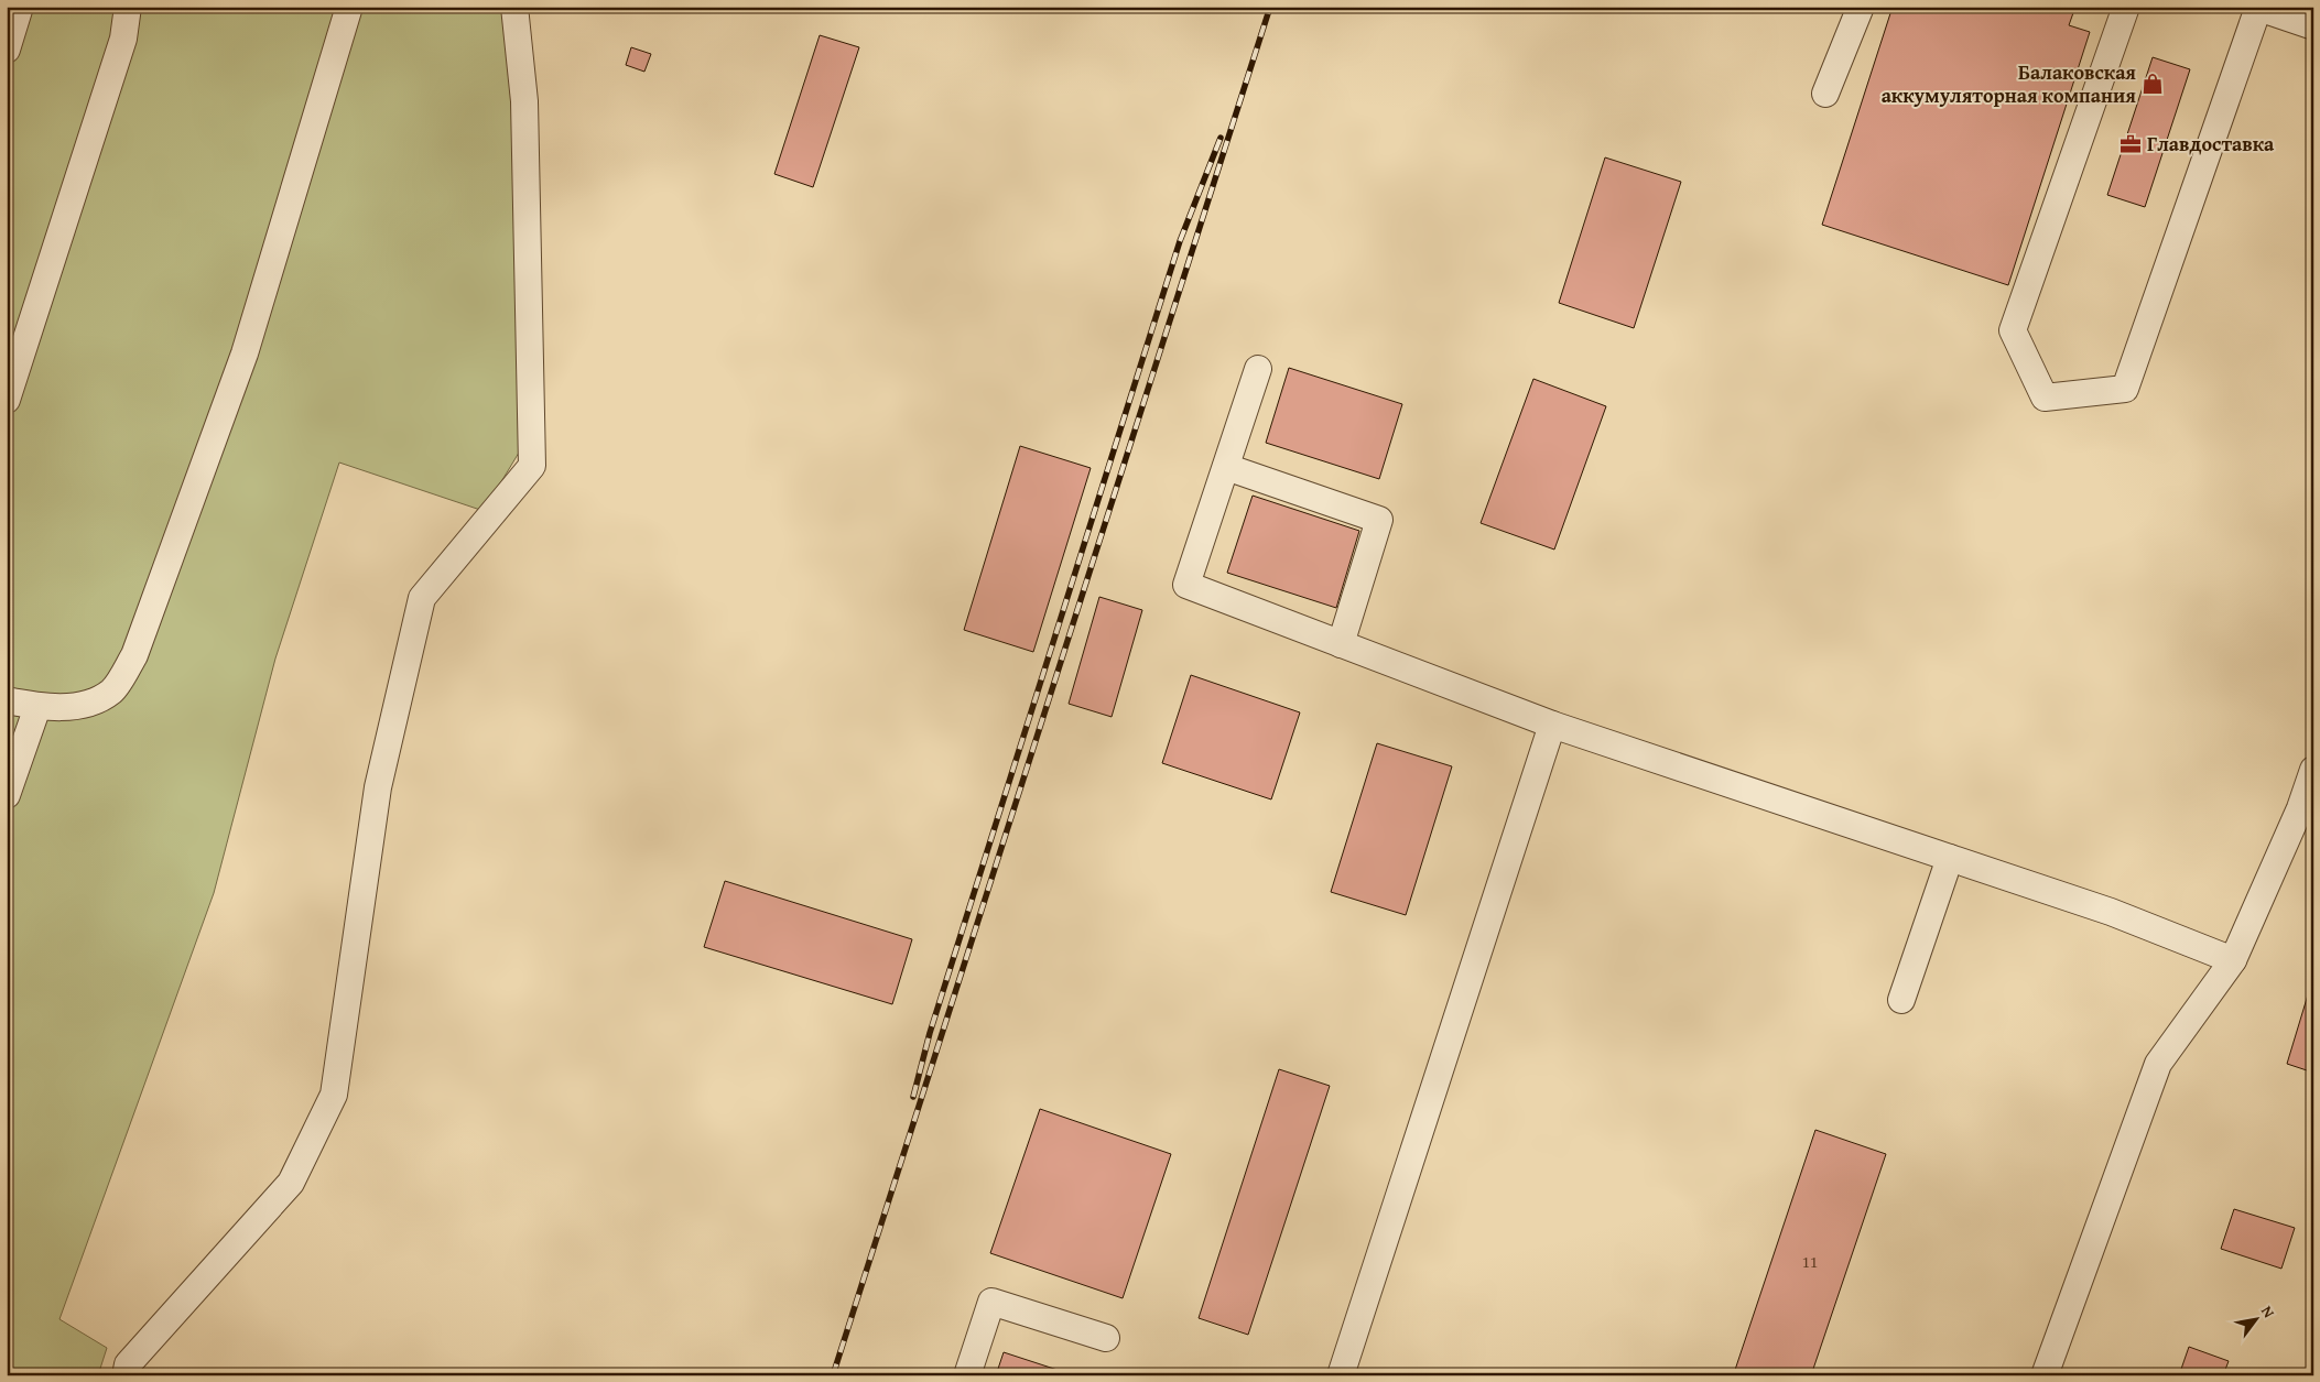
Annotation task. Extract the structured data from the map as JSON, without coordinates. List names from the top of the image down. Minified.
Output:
{"places":{"shop":["Балаковская аккумуляторная компания"],"office":["Главдоставка"]},"house_numbers":["11"],"north":"top right"}
